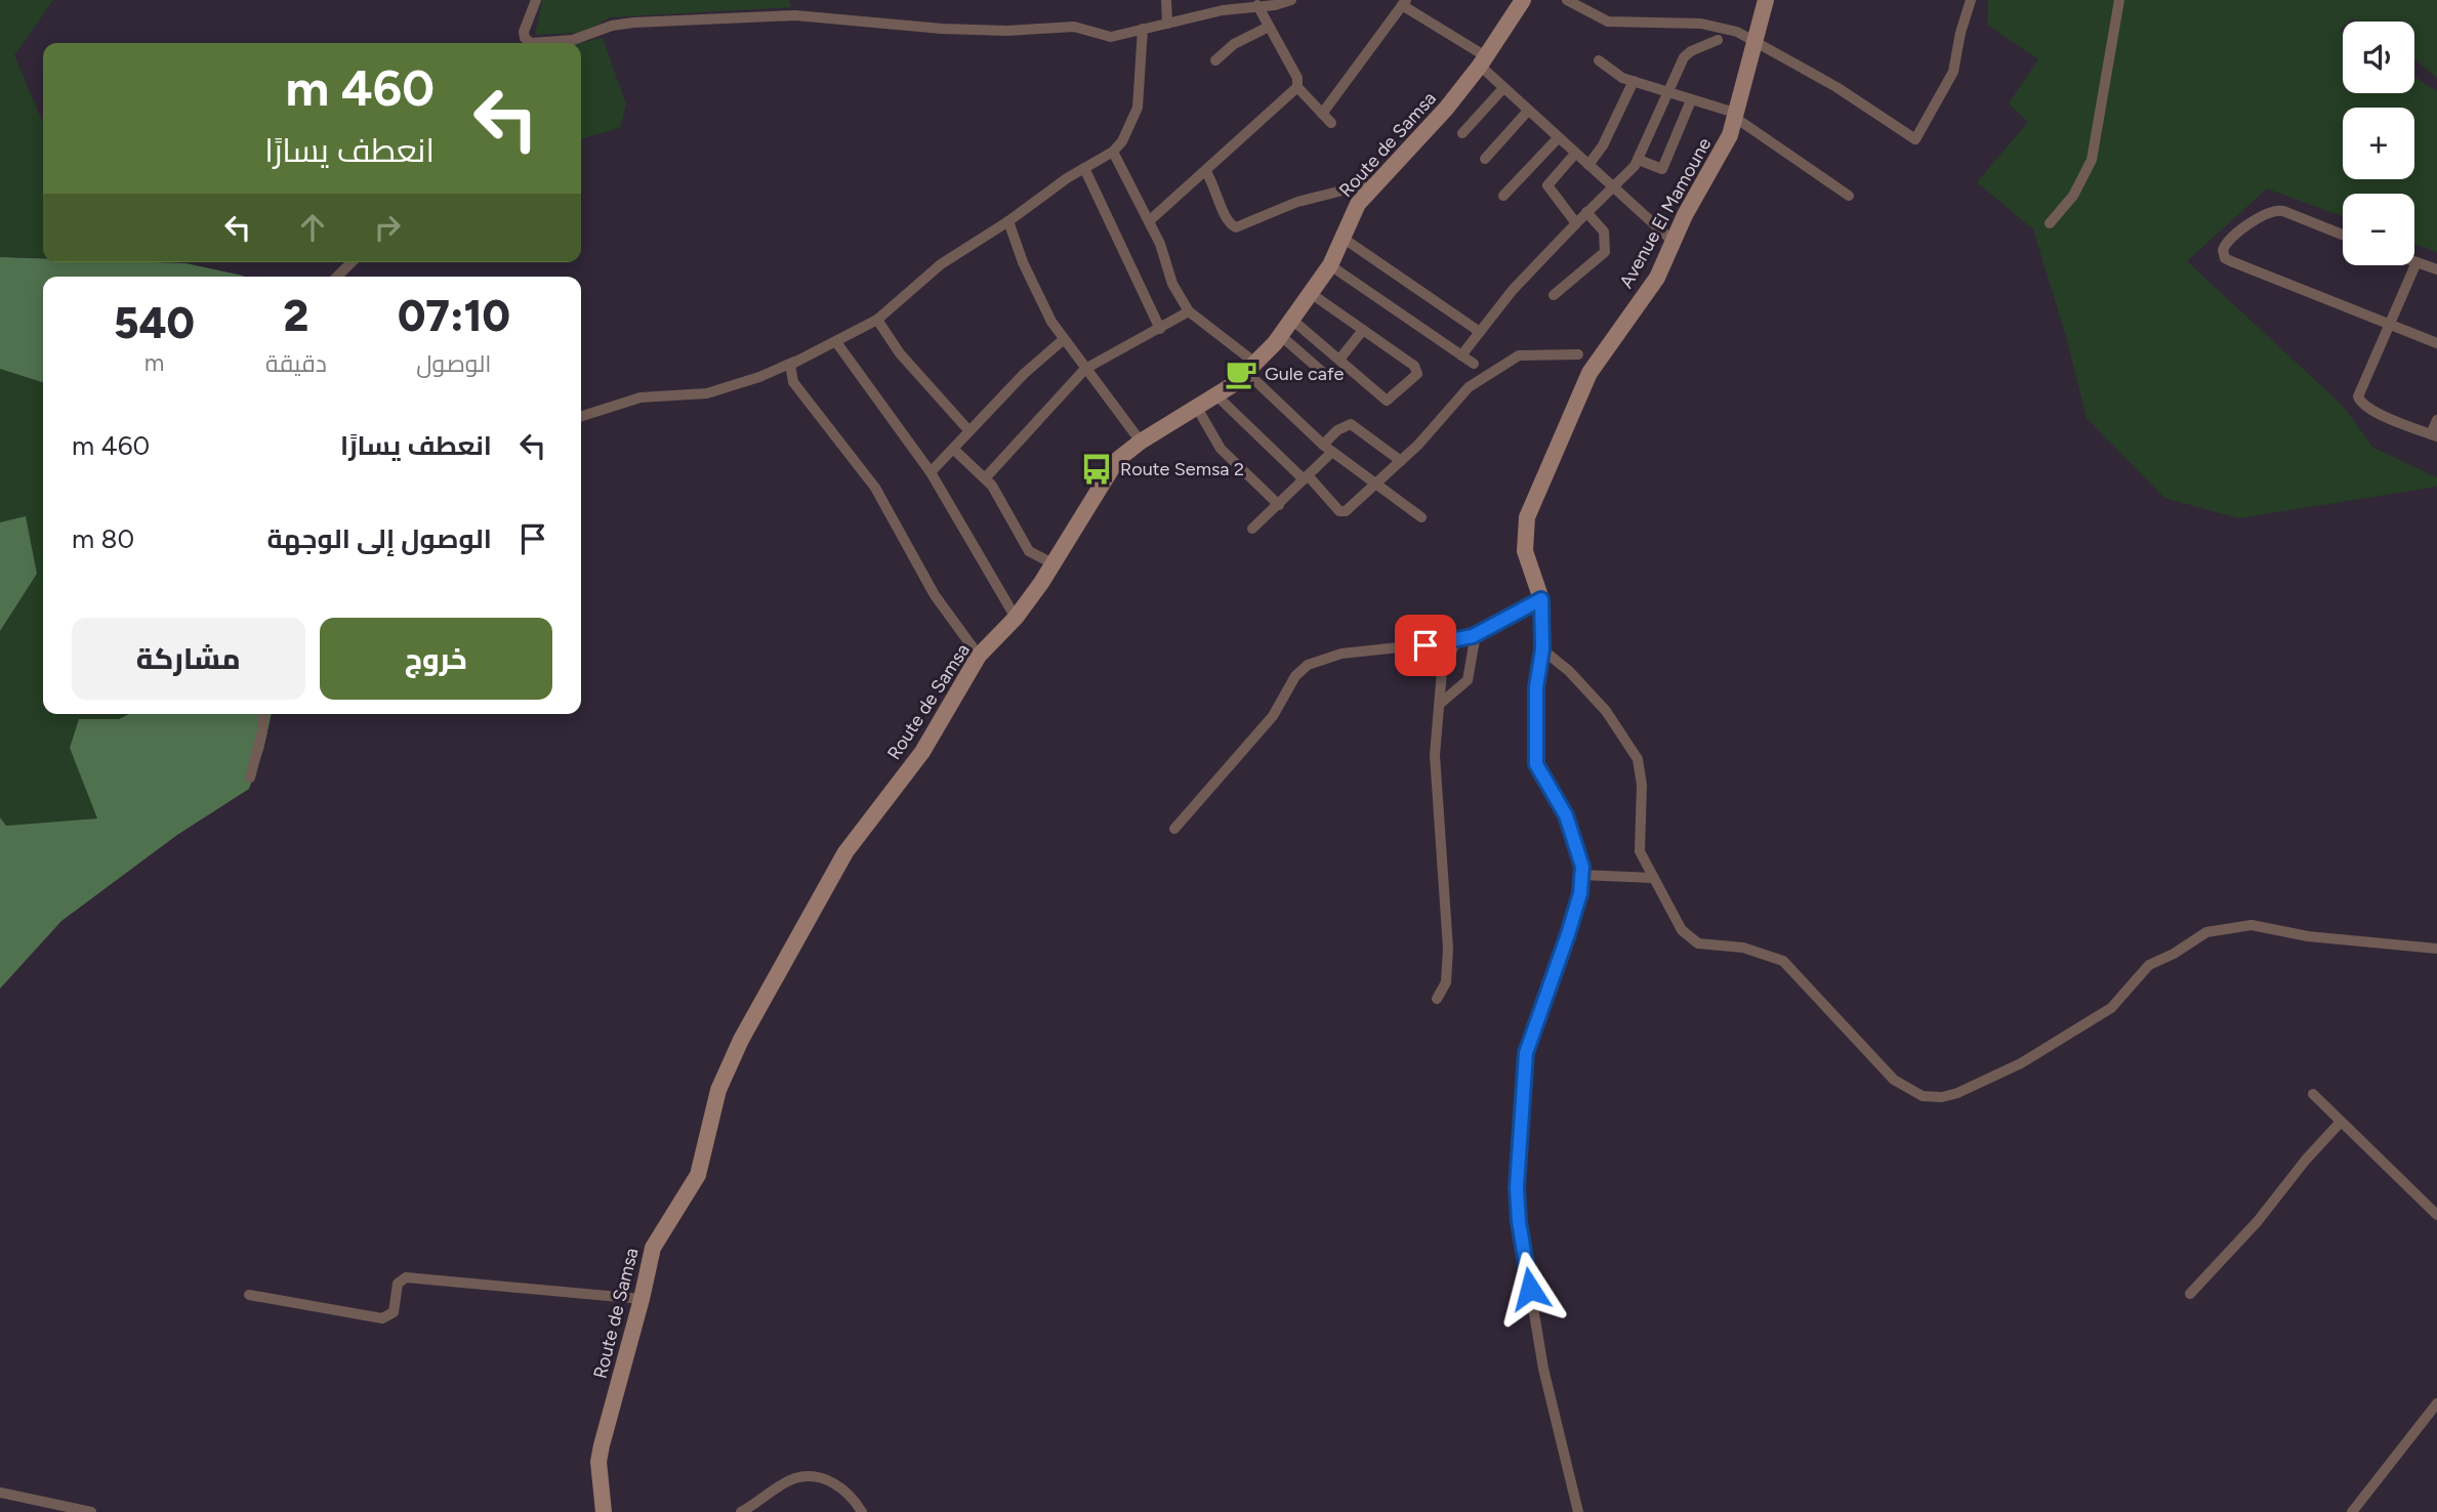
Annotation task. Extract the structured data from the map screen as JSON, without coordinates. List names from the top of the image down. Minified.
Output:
{"streets":{"street":["Route de Samsa","Avenue El Mamoune"]},"places":{"cafe":["Gule cafe"],"bus stop":["Route Semsa 2"]},"page":{"map_buttons":["+","−"],"turn":["460 m","انعطف يسارًا"],"eta":["07:10","الوصول","2","دقيقة","540","m"],"list":[{"name":"انعطف يسارًا","value":"460 m"},{"name":"الوصول إلى الوجهة","value":"80 m"}],"buttons":["خروج","مشاركة"]}}
